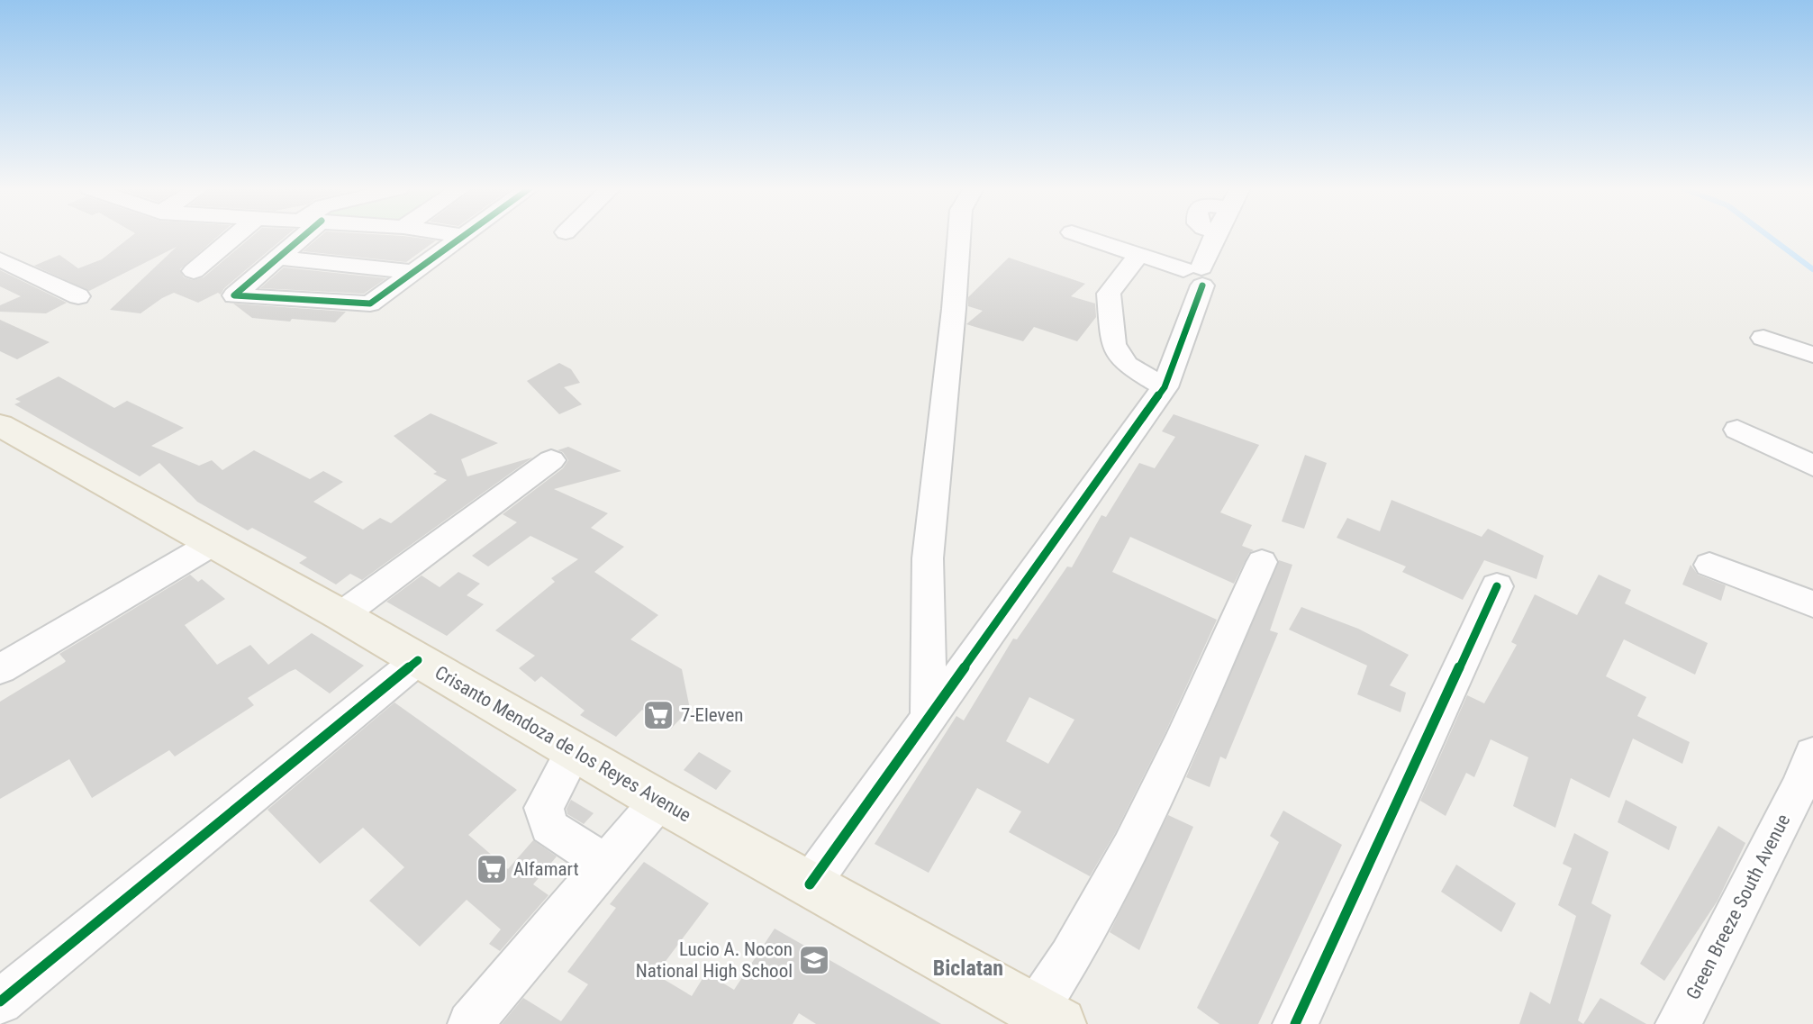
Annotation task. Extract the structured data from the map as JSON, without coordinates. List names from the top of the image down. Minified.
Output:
{"streets":{"main road":["Crisanto Mendoza de los Reyes Avenue"],"street":["Green Breeze South Avenue"]},"districts":["Biclatan"],"places":{"supermarket":["7-Eleven","Alfamart"],"school or university":["Lucio A. Nocon National High School"]}}
